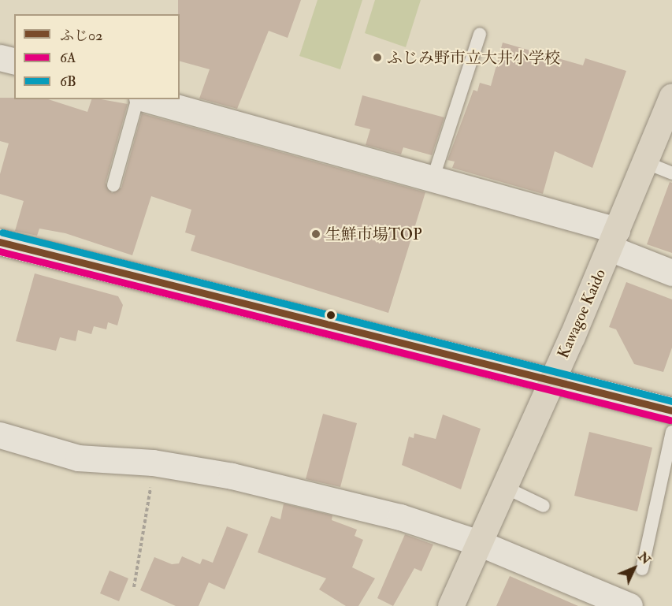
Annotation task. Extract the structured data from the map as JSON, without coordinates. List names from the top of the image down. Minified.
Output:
{"streets":{"highway":["Kawagoe Kaido"]},"places":["ふじみ野市立大井小学校","生鮮市場TOP"],"lines":["transit line 6B","transit line ふじ02","transit line 6A"],"legend":["ふじ02","6A","6B"],"north":"top right"}
